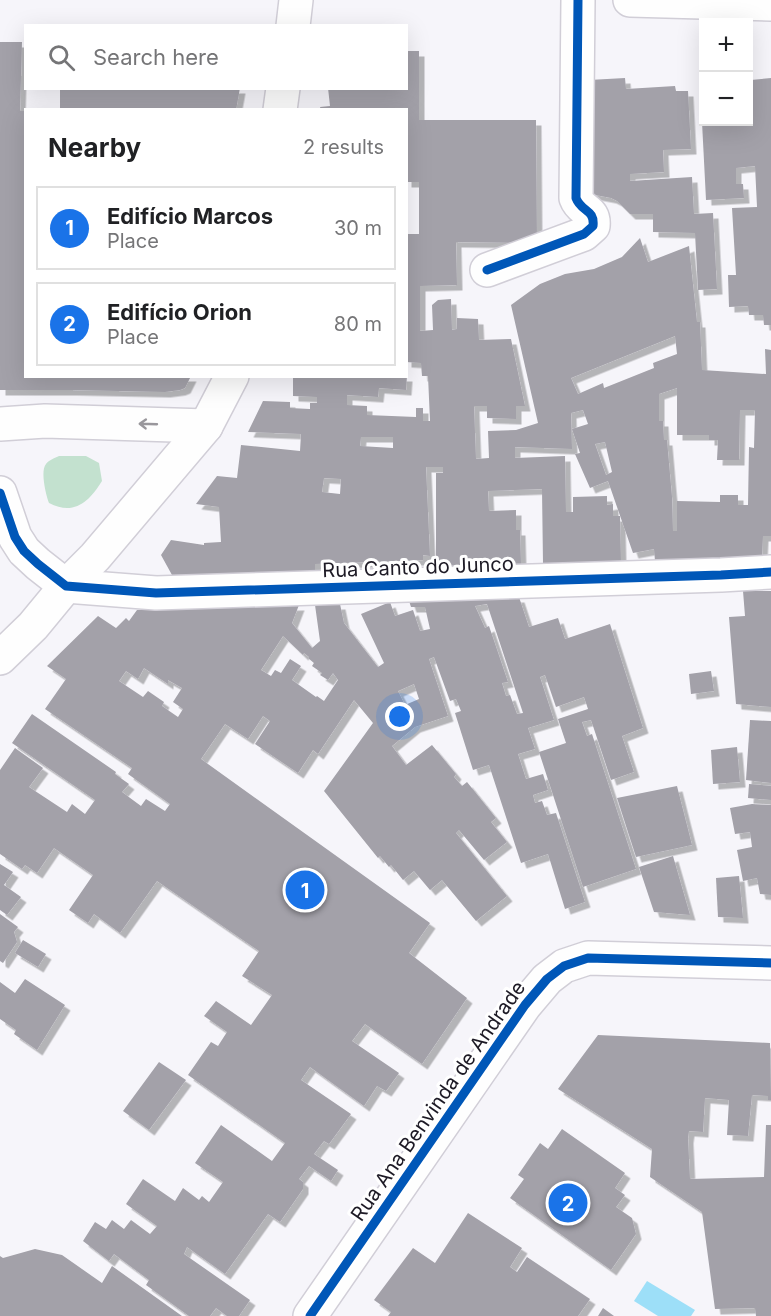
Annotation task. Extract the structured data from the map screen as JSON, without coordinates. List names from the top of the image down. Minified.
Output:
{"streets":{"street":["Rua Canto do Junco","Rua Ana Benvinda de Andrade"]},"page":{"map_buttons":["+","−"],"search":"Search here","heading":["Nearby","2 results"],"list":[{"mark":"1","name":"Edifício Marcos","note":"Place","value":"30 m"},{"mark":"2","name":"Edifício Orion","note":"Place","value":"80 m"}],"pins":["1","2"]}}
